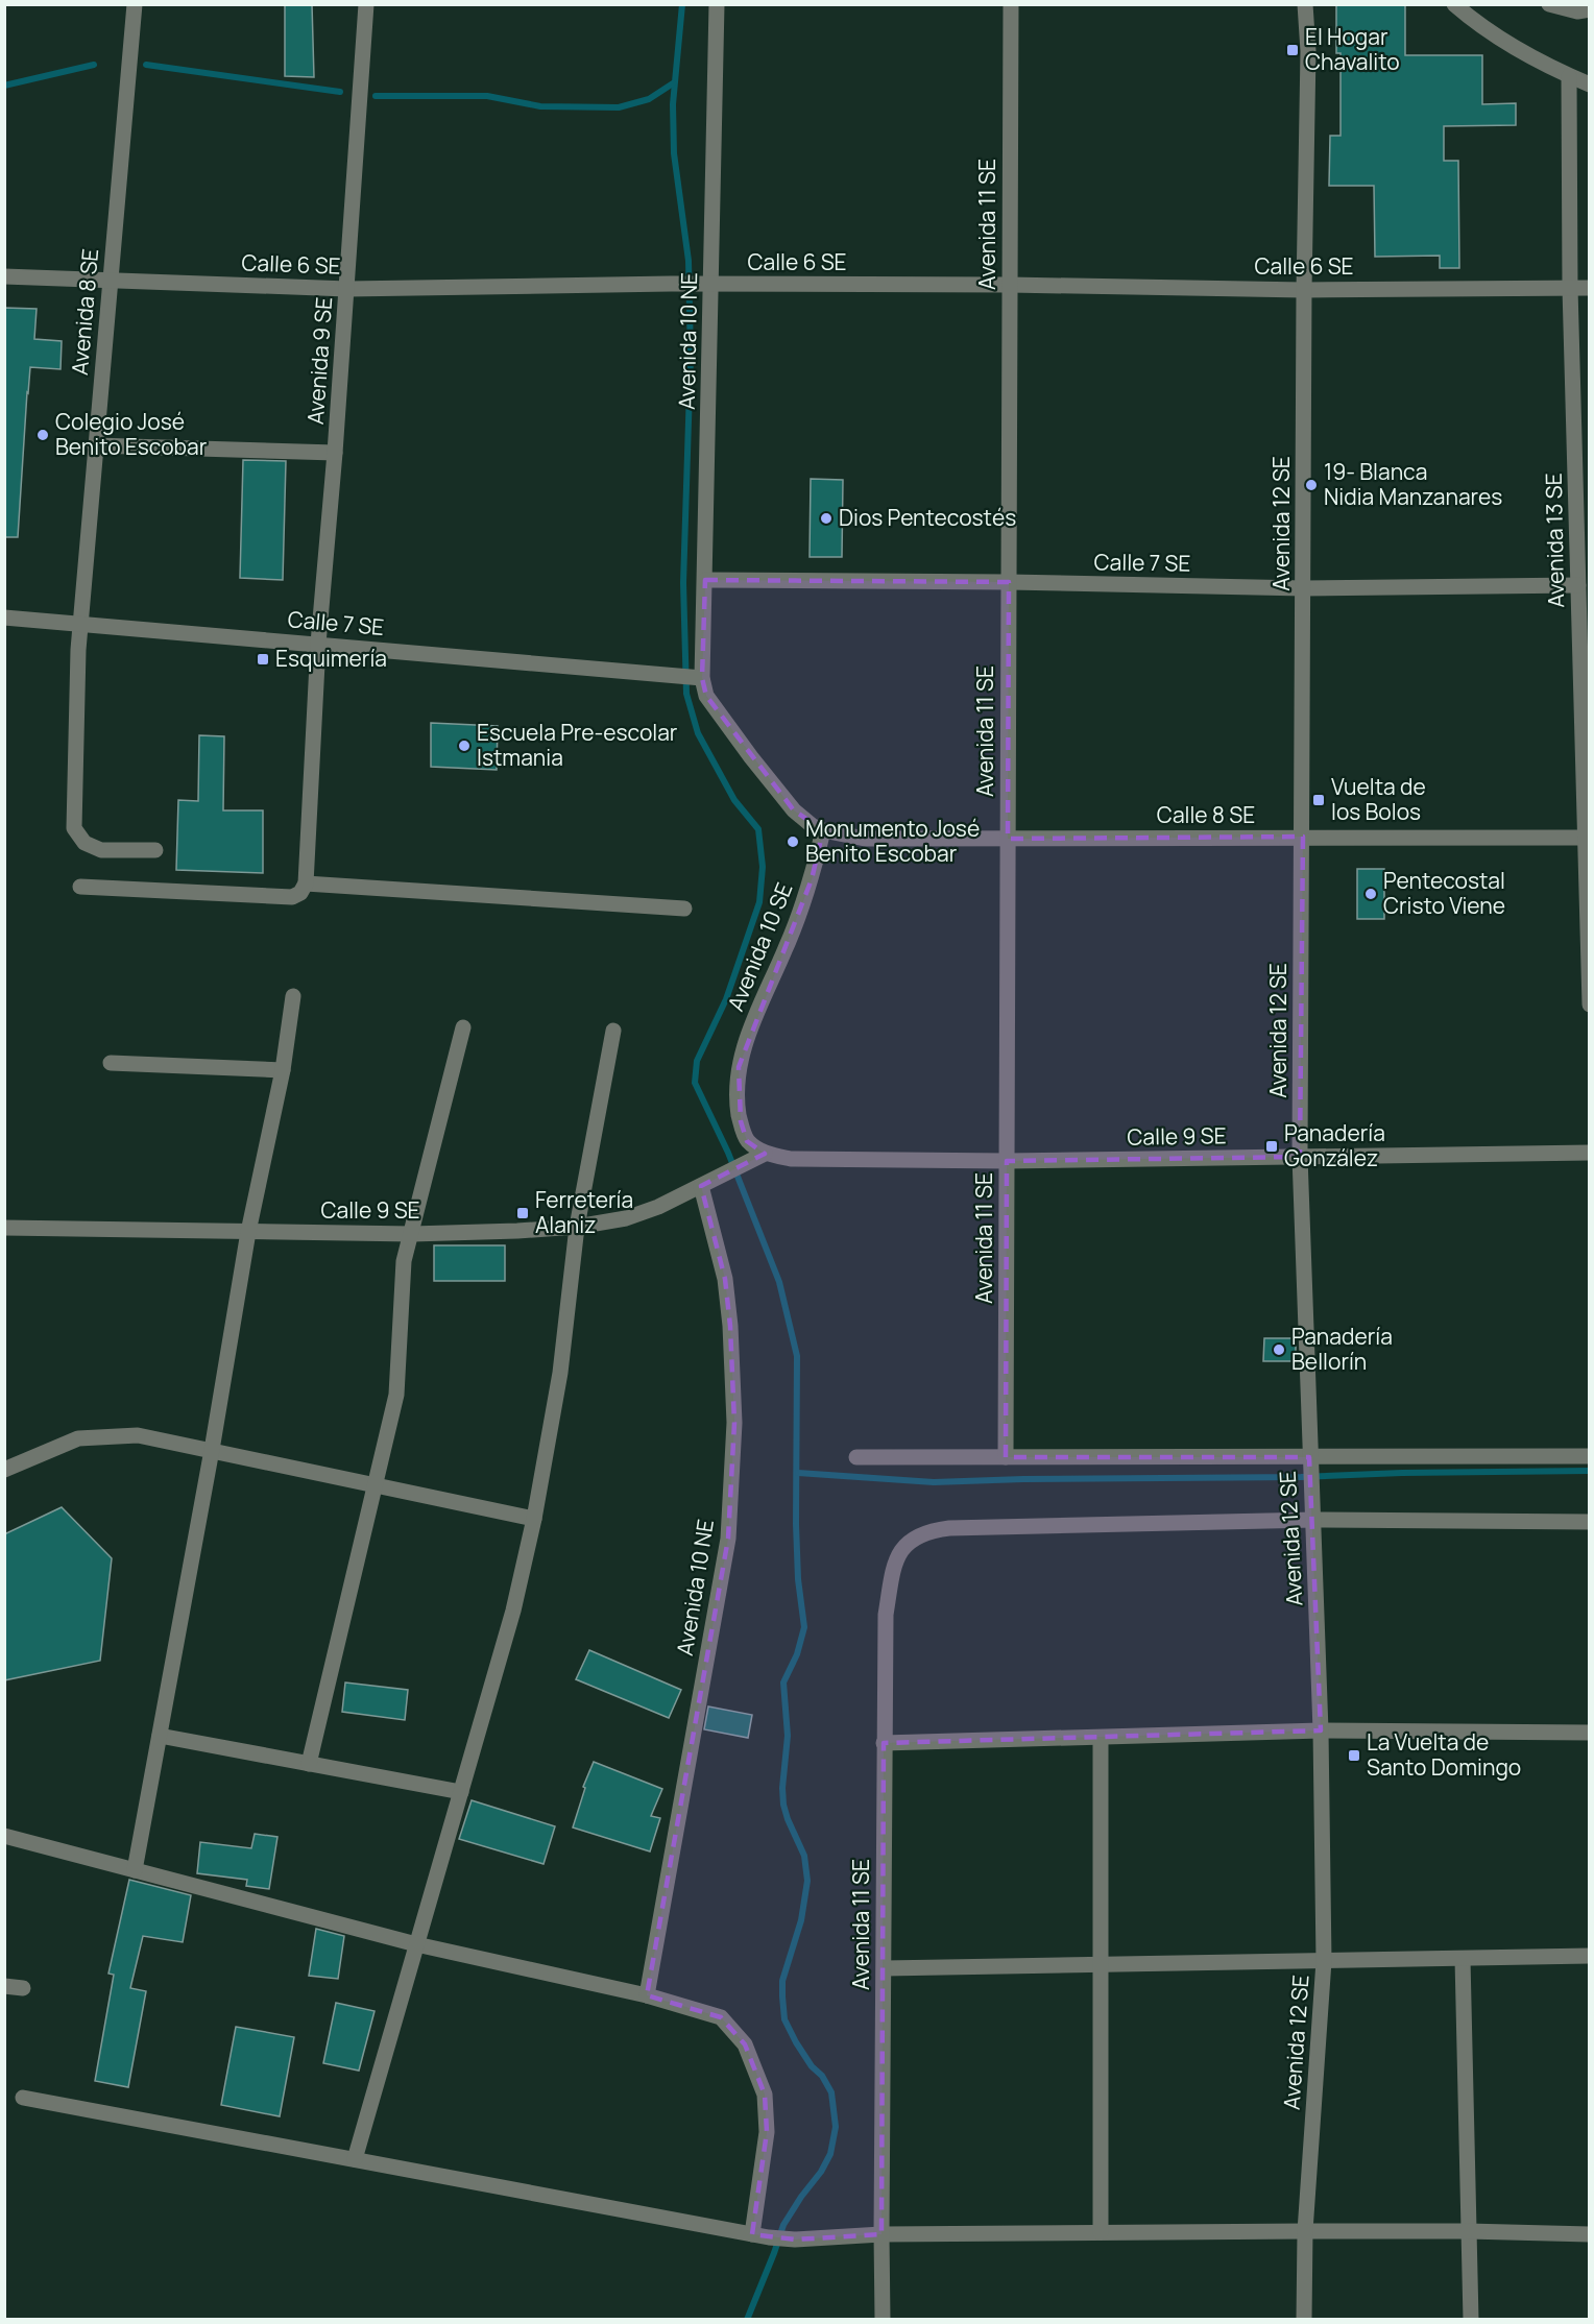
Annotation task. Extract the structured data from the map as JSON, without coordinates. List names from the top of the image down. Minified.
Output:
{"streets":{"street":["Avenida 11 SE","Calle 6 SE","Avenida 8 SE","Avenida 10 NE","Avenida 9 SE","Avenida 12 SE","Avenida 13 SE","Calle 7 SE","Calle 8 SE","Avenida 10 SE","Calle 9 SE"]},"crossings":[["Avenida 11 SE","Calle 6 SE"],["Avenida 11 SE","Avenida 12 SE"],["Avenida 11 SE","Calle 7 SE"],["Avenida 11 SE","Calle 8 SE"],["Avenida 11 SE","Calle 9 SE"],["Calle 6 SE","Avenida 8 SE"],["Calle 6 SE","Avenida 10 NE"],["Calle 6 SE","Avenida 9 SE"],["Calle 6 SE","Avenida 12 SE"],["Calle 6 SE","Avenida 13 SE"],["Avenida 8 SE","Calle 7 SE"],["Avenida 10 NE","Calle 7 SE"],["Avenida 10 NE","Calle 9 SE"],["Avenida 9 SE","Calle 7 SE"],["Avenida 12 SE","Calle 7 SE"],["Avenida 12 SE","Calle 8 SE"],["Avenida 12 SE","Calle 9 SE"],["Avenida 13 SE","Calle 7 SE"],["Avenida 13 SE","Calle 8 SE"],["Calle 8 SE","Avenida 10 SE"],["Avenida 10 SE","Calle 9 SE"]],"places":{"transit":["El Hogar Chavalito","Esquimería","Vuelta de los Bolos","Panadería González","Ferretería Alaniz","La Vuelta de Santo Domingo"],"other":["Colegio José Benito Escobar","19- Blanca Nidia Manzanares","Dios Pentecostés","Escuela Pre-escolar Istmania","Monumento José Benito Escobar","Pentecostal Cristo Viene","Panadería Bellorín"]}}
